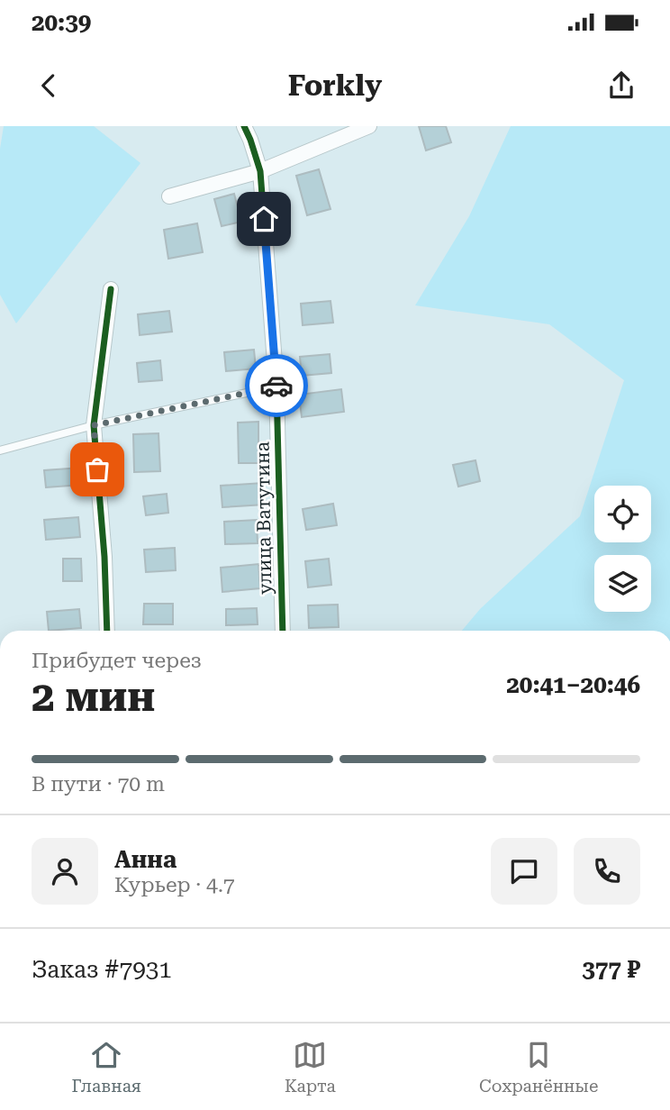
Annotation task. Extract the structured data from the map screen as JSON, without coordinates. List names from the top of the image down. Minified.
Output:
{"streets":{"street":["улица Ватутина"]},"page":{"status":"20:39","header":"Forkly","heading":["2 мин","Прибудет через","20:41–20:46"],"panel":["Анна","Курьер · 4.7","Заказ #7931","377 ₽"],"bar":"В пути · 70 m","tabs":["Главная","Карта","Сохранённые"]}}
